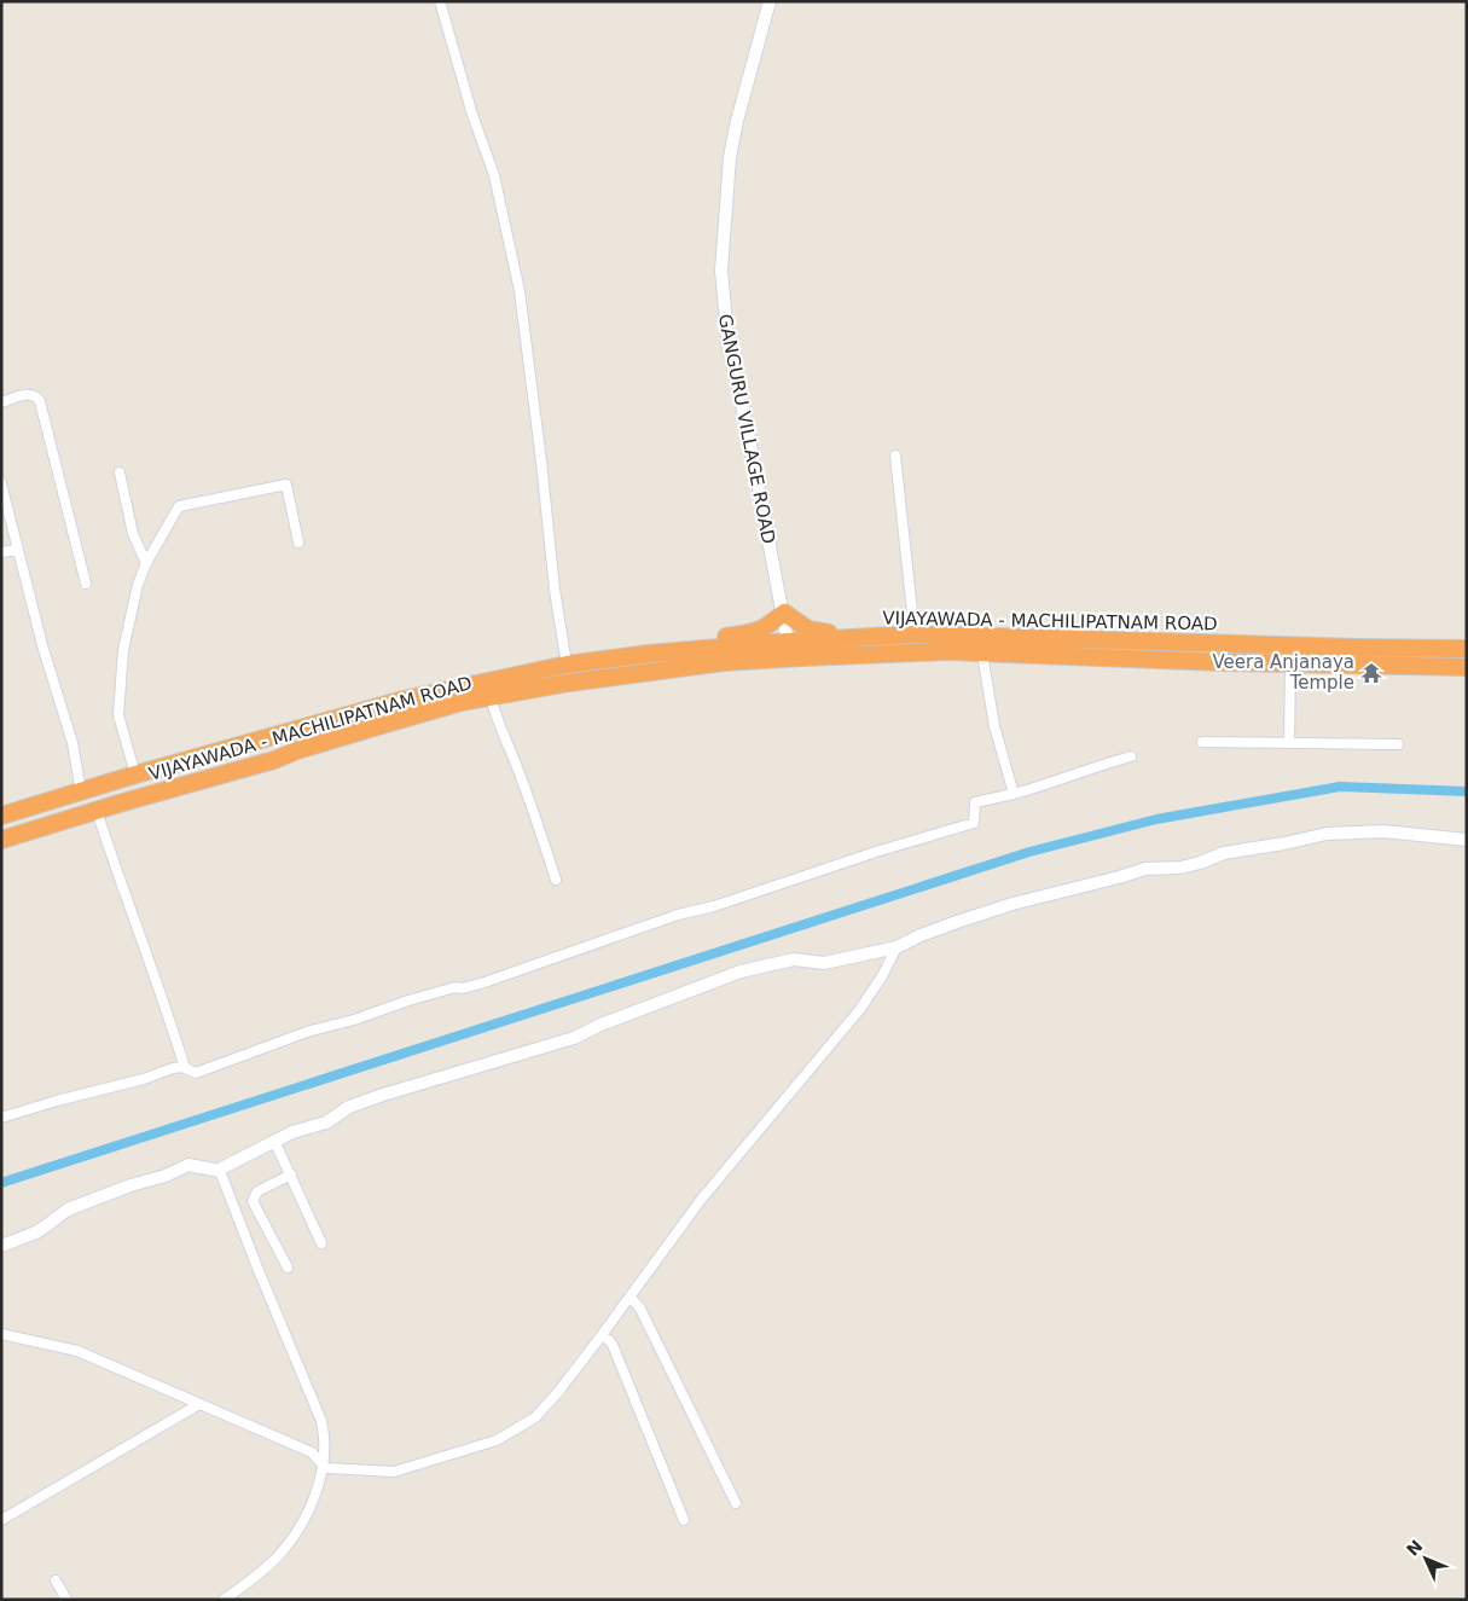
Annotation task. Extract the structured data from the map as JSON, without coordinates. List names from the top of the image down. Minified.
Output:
{"streets":{"highway":["VIJAYAWADA - MACHILIPATNAM ROAD"],"street":["GANGURU VILLAGE ROAD"]},"crossings":[["GANGURU VILLAGE ROAD","VIJAYAWADA - MACHILIPATNAM ROAD"]],"places":{"temple":["Veera Anjanaya Temple"]},"north":"top left"}
